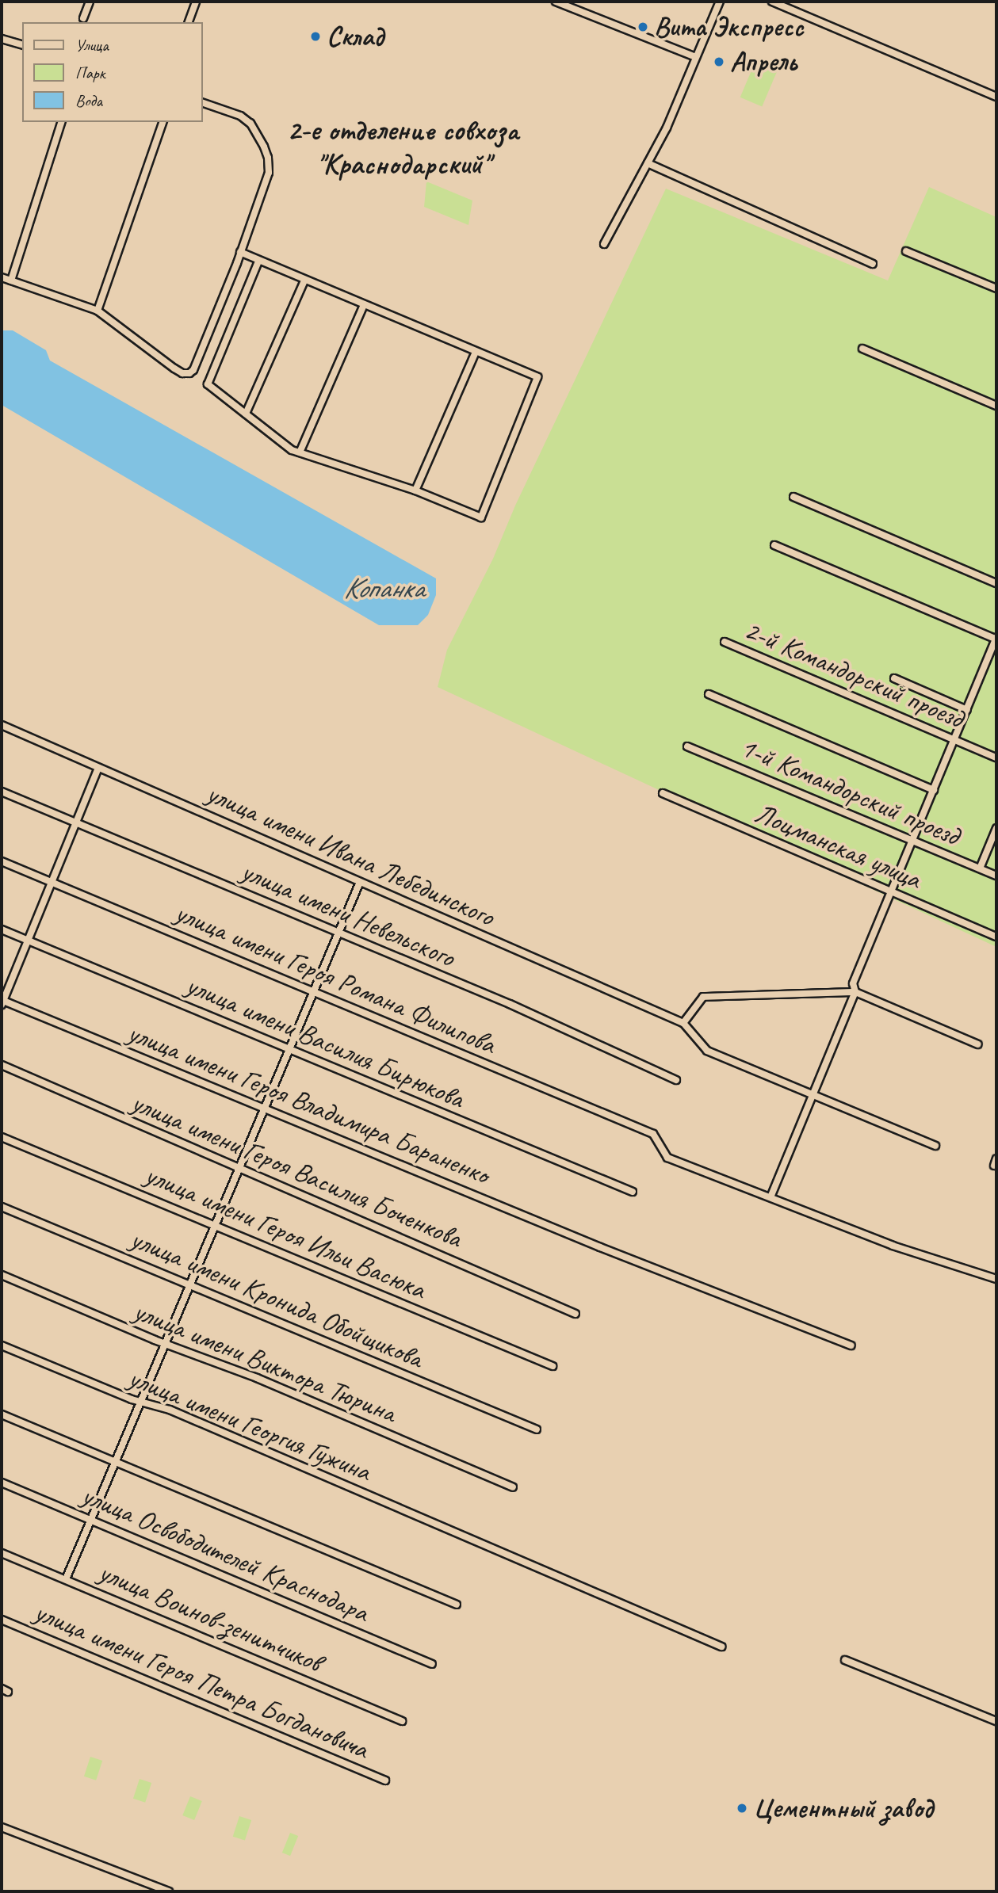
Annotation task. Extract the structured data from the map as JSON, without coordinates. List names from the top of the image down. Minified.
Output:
{"streets":{"street":["2-й Командорский проезд","1-й Командорский проезд","Лоцманская улица","улица имени Ивана Лебединского","улица имени Невельского","улица имени Героя Романа Филипова","улица имени Василия Бирюкова","улица имени Героя Владимира Бараненко","улица имени Героя Василия Боченкова","улица имени Героя Ильи Васюка","улица имени Кронида Обойщикова","улица имени Виктора Тюрина","улица имени Георгия Гужина","улица Освободителей Краснодара","улица Воинов-зенитчиков","улица имени Героя Петра Богдановича"]},"districts":["2-е отделение совхоза \"Краснодарский\""],"water":["Копанка"],"places":["Вита Экспресс","Склад","Апрель","Цементный завод"],"legend":["Улица","Парк","Вода"]}
